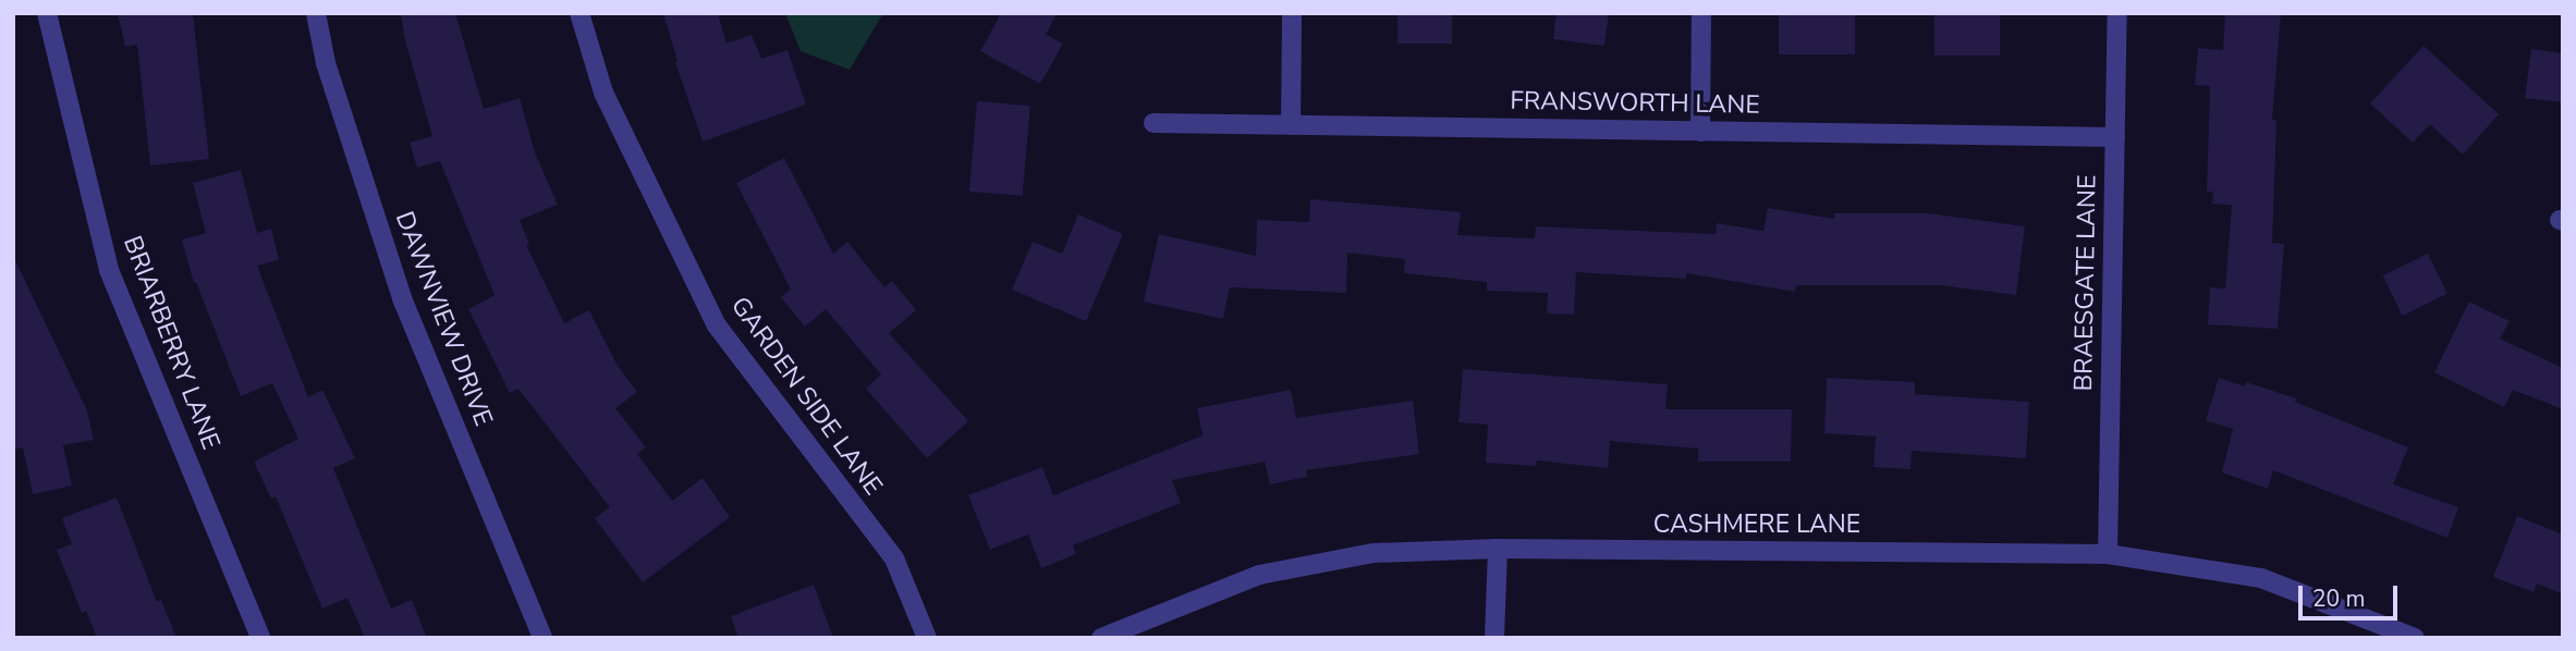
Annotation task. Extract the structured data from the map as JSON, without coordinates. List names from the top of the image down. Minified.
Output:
{"streets":{"street":["FRANSWORTH LANE","BRAESGATE LANE","DAWNVIEW DRIVE","BRIARBERRY LANE","GARDEN SIDE LANE","CASHMERE LANE"]},"crossings":[["FRANSWORTH LANE","BRAESGATE LANE"],["BRAESGATE LANE","CASHMERE LANE"]],"scale_bar":"20 m"}
